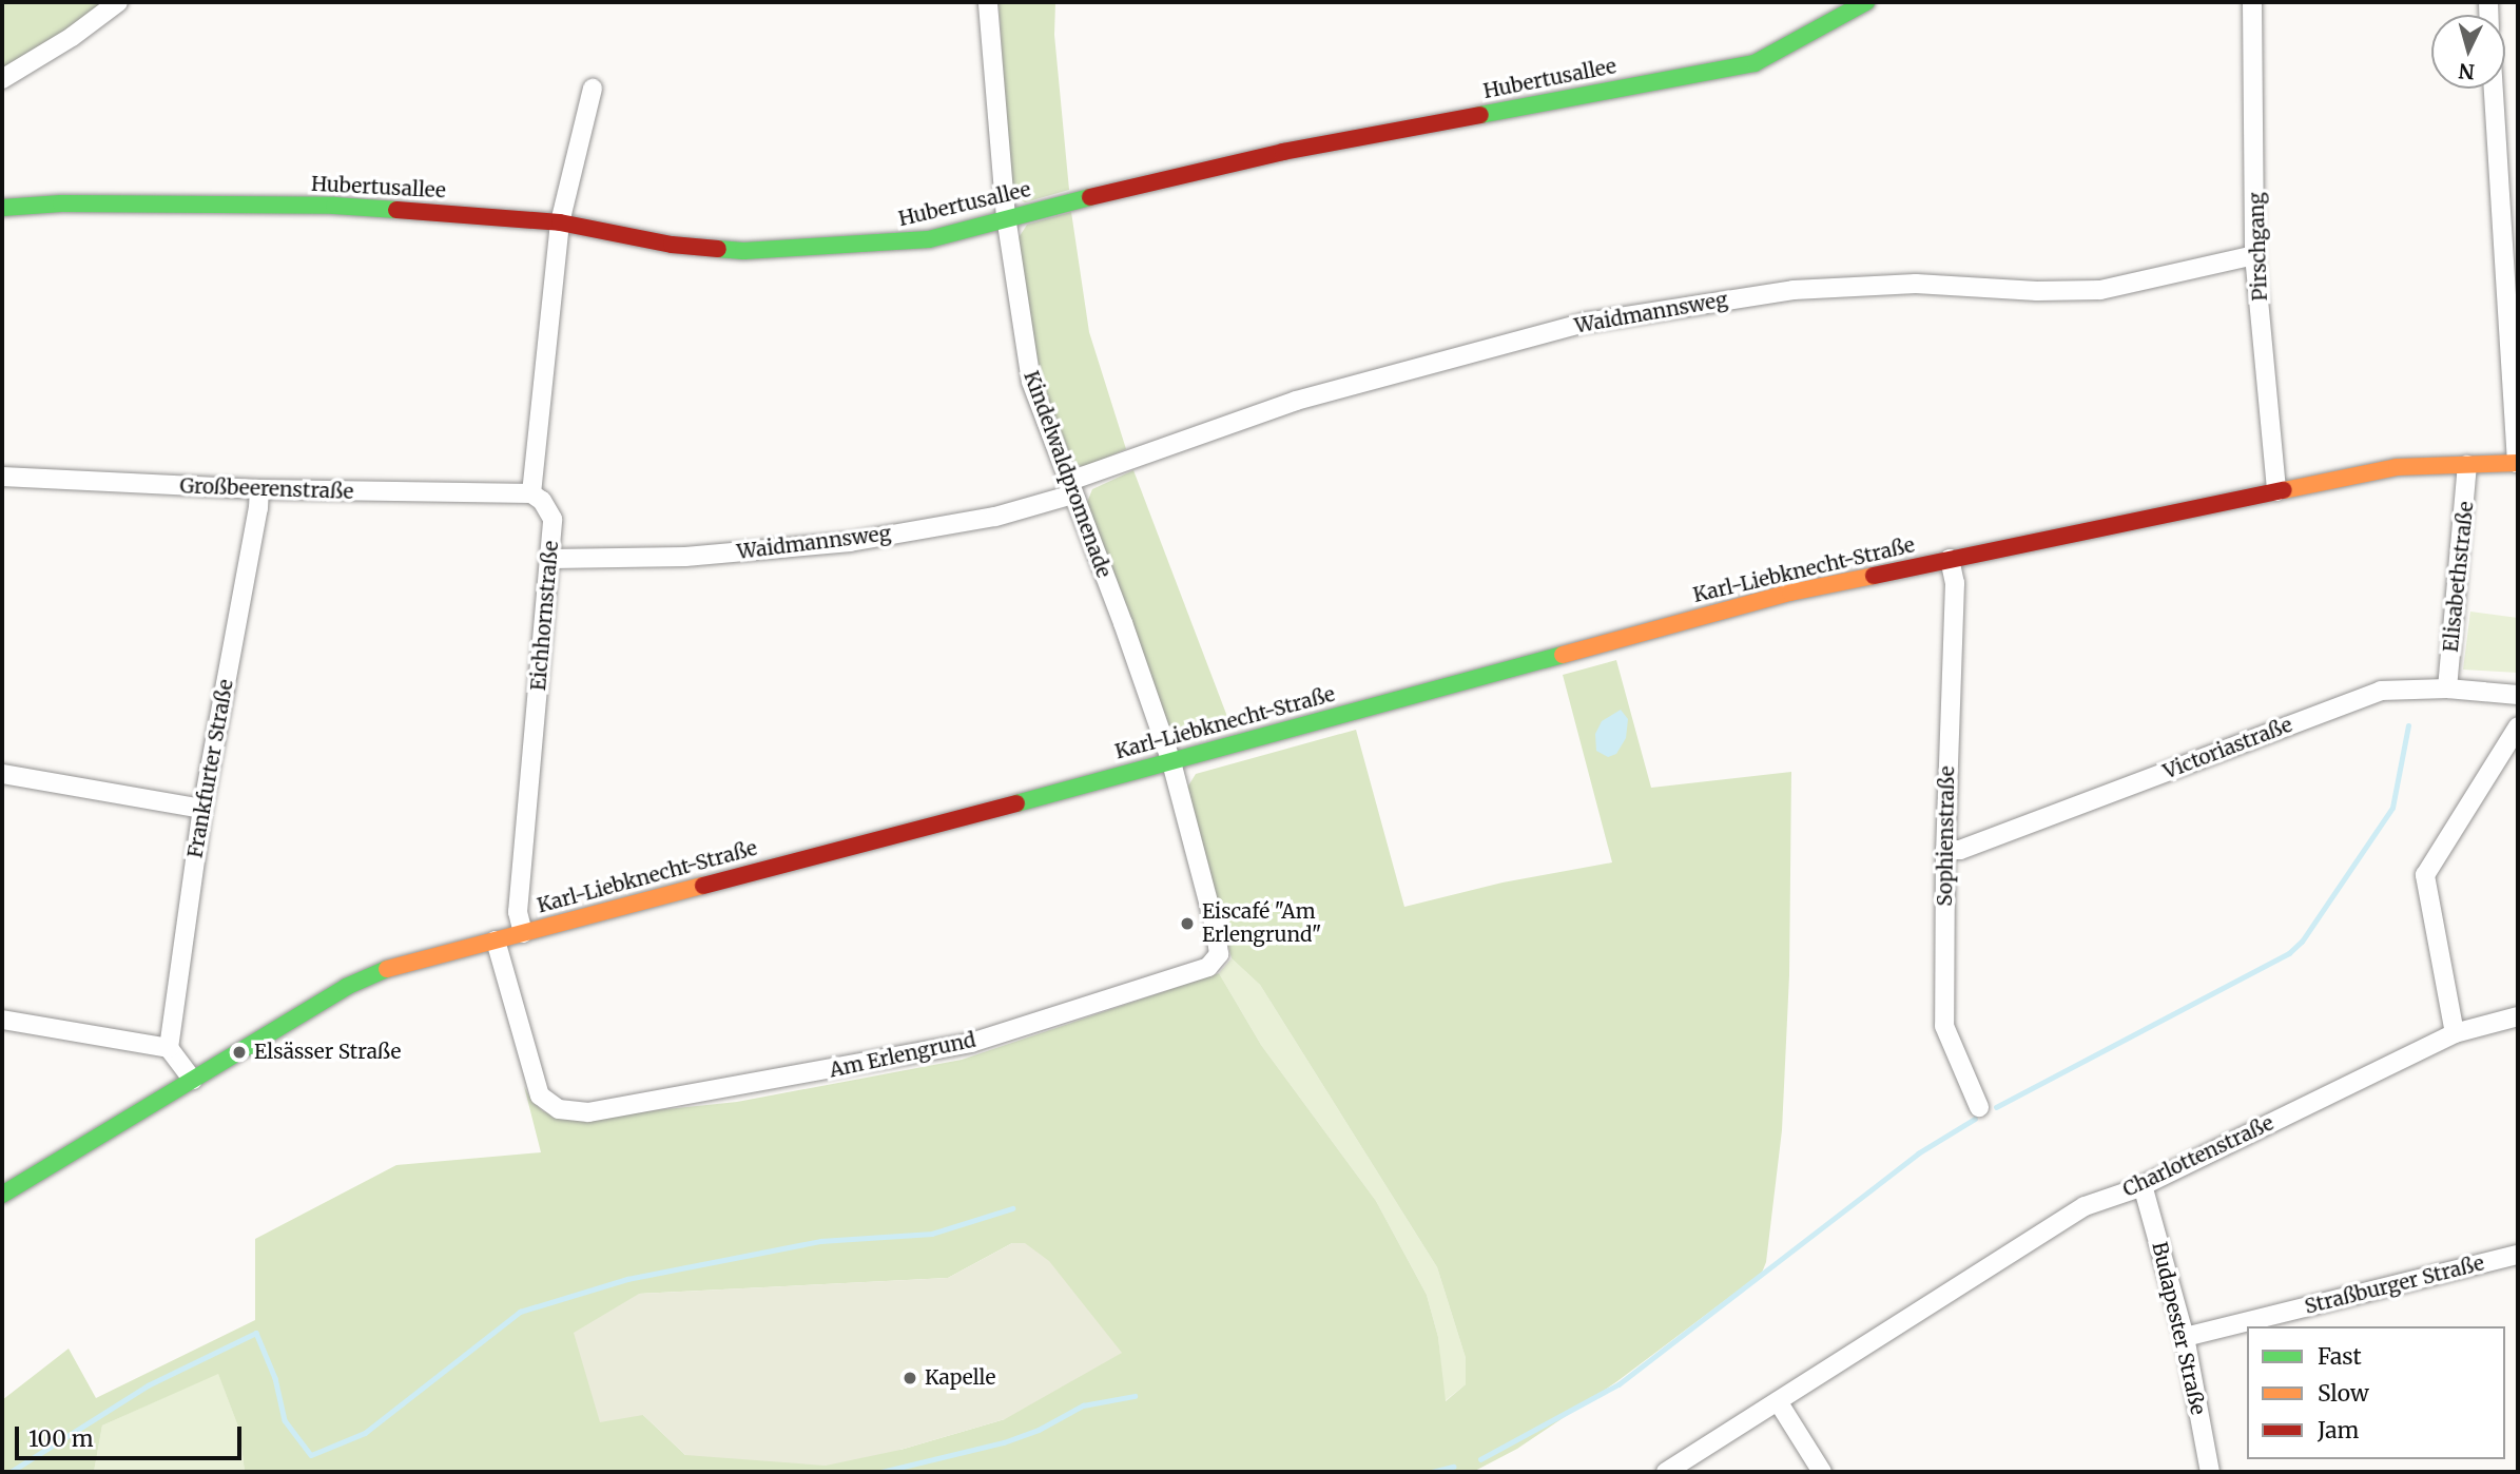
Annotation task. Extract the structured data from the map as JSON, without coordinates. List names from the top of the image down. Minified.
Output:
{"streets":{"street":["Hubertusallee","Pirschgang","Waidmannsweg","Kindelwaldpromenade","Großbeerenstraße","Karl-Liebknecht-Straße","Elisabethstraße","Eichhornstraße","Victoriastraße","Frankfurter Straße","Sophienstraße","Am Erlengrund","Charlottenstraße","Straßburger Straße","Budapester Straße"]},"crossings":[["Hubertusallee","Kindelwaldpromenade"],["Pirschgang","Waidmannsweg"],["Pirschgang","Karl-Liebknecht-Straße"],["Waidmannsweg","Kindelwaldpromenade"],["Waidmannsweg","Eichhornstraße"],["Kindelwaldpromenade","Karl-Liebknecht-Straße"],["Kindelwaldpromenade","Am Erlengrund"],["Großbeerenstraße","Eichhornstraße"],["Großbeerenstraße","Frankfurter Straße"],["Karl-Liebknecht-Straße","Elisabethstraße"],["Karl-Liebknecht-Straße","Eichhornstraße"],["Karl-Liebknecht-Straße","Sophienstraße"],["Karl-Liebknecht-Straße","Am Erlengrund"],["Elisabethstraße","Victoriastraße"],["Victoriastraße","Sophienstraße"],["Charlottenstraße","Budapester Straße"],["Straßburger Straße","Budapester Straße"]],"places":["Eiscafé \"Am Erlengrund\"","Elsässer Straße","Kapelle"],"legend":["Fast","Slow","Jam"],"scale_bar":"100 m","north":"bottom"}
